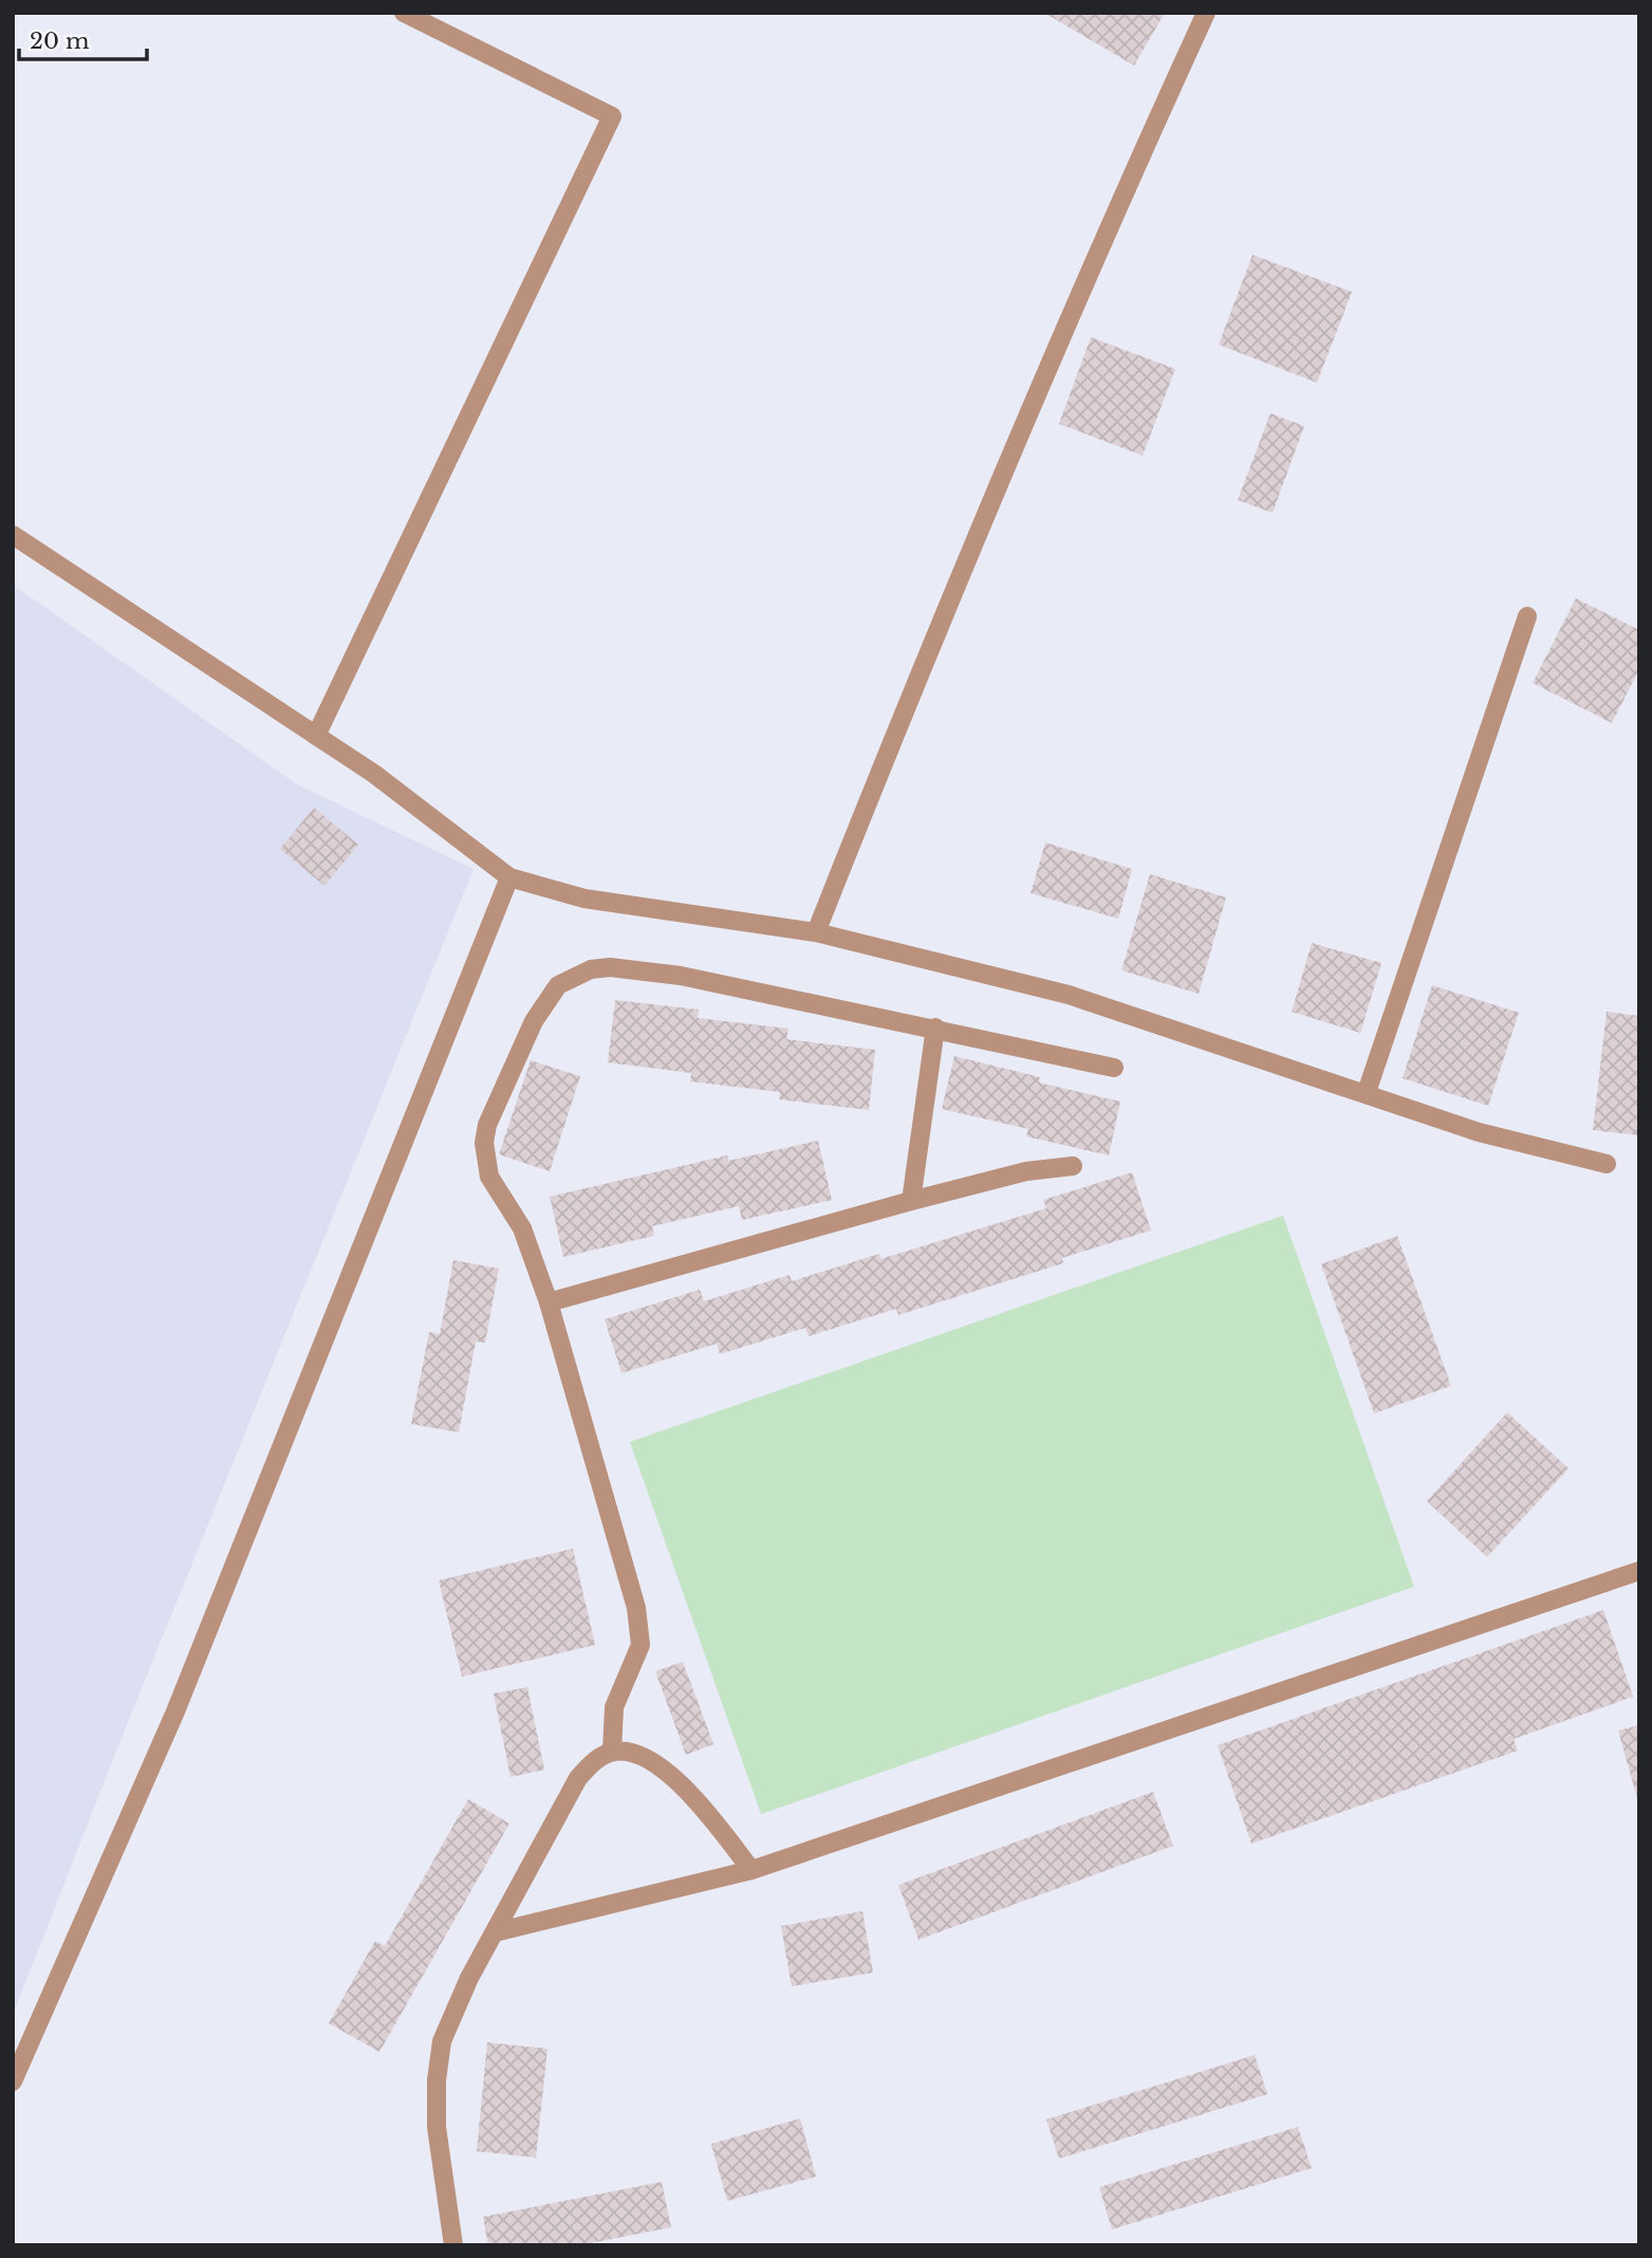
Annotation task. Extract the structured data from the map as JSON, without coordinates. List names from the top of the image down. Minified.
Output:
{"scale_bar":"20 m"}
